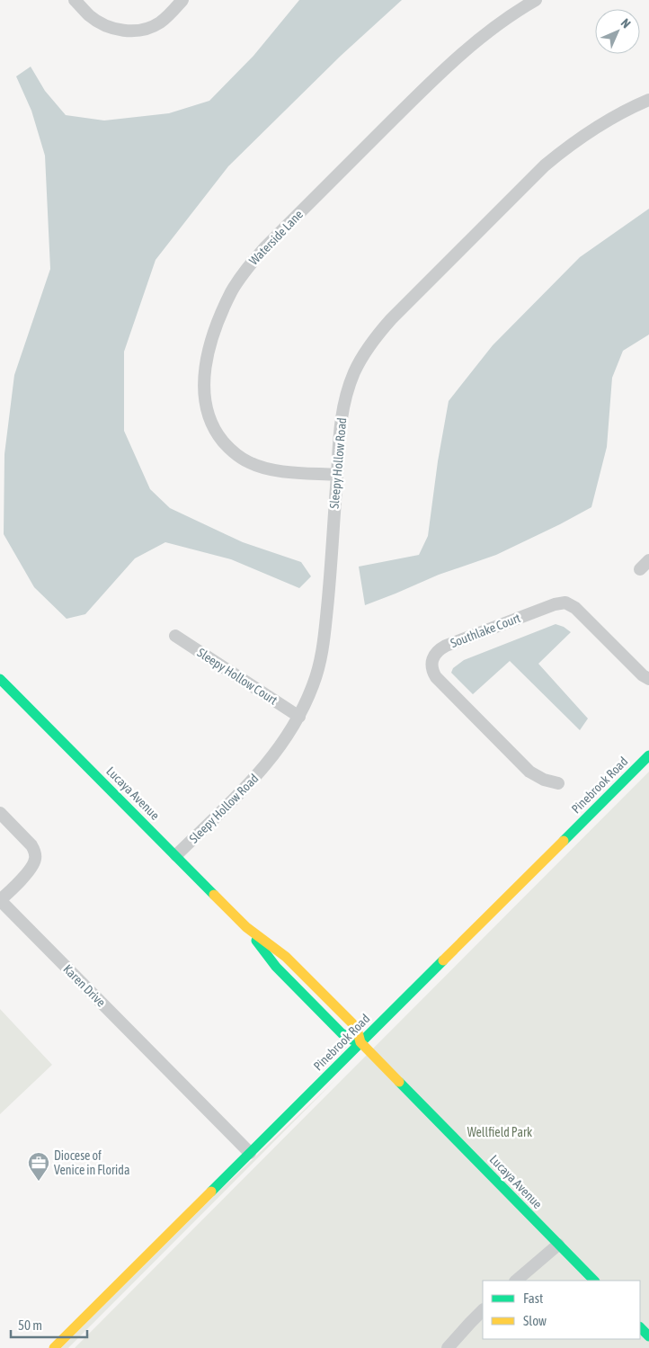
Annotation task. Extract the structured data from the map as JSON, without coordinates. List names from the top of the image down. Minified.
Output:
{"streets":{"street":["Waterside Lane","Sleepy Hollow Road","Southlake Court","Sleepy Hollow Court","Pinebrook Road","Lucaya Avenue","Karen Drive"]},"crossings":[["Waterside Lane","Sleepy Hollow Road"],["Sleepy Hollow Road","Sleepy Hollow Court"],["Sleepy Hollow Road","Lucaya Avenue"],["Pinebrook Road","Lucaya Avenue"],["Pinebrook Road","Karen Drive"]],"parks":["Wellfield Park"],"places":{"office":["Diocese of Venice in Florida"]},"legend":["Fast","Slow"],"scale_bar":"50 m","north":"top right"}
